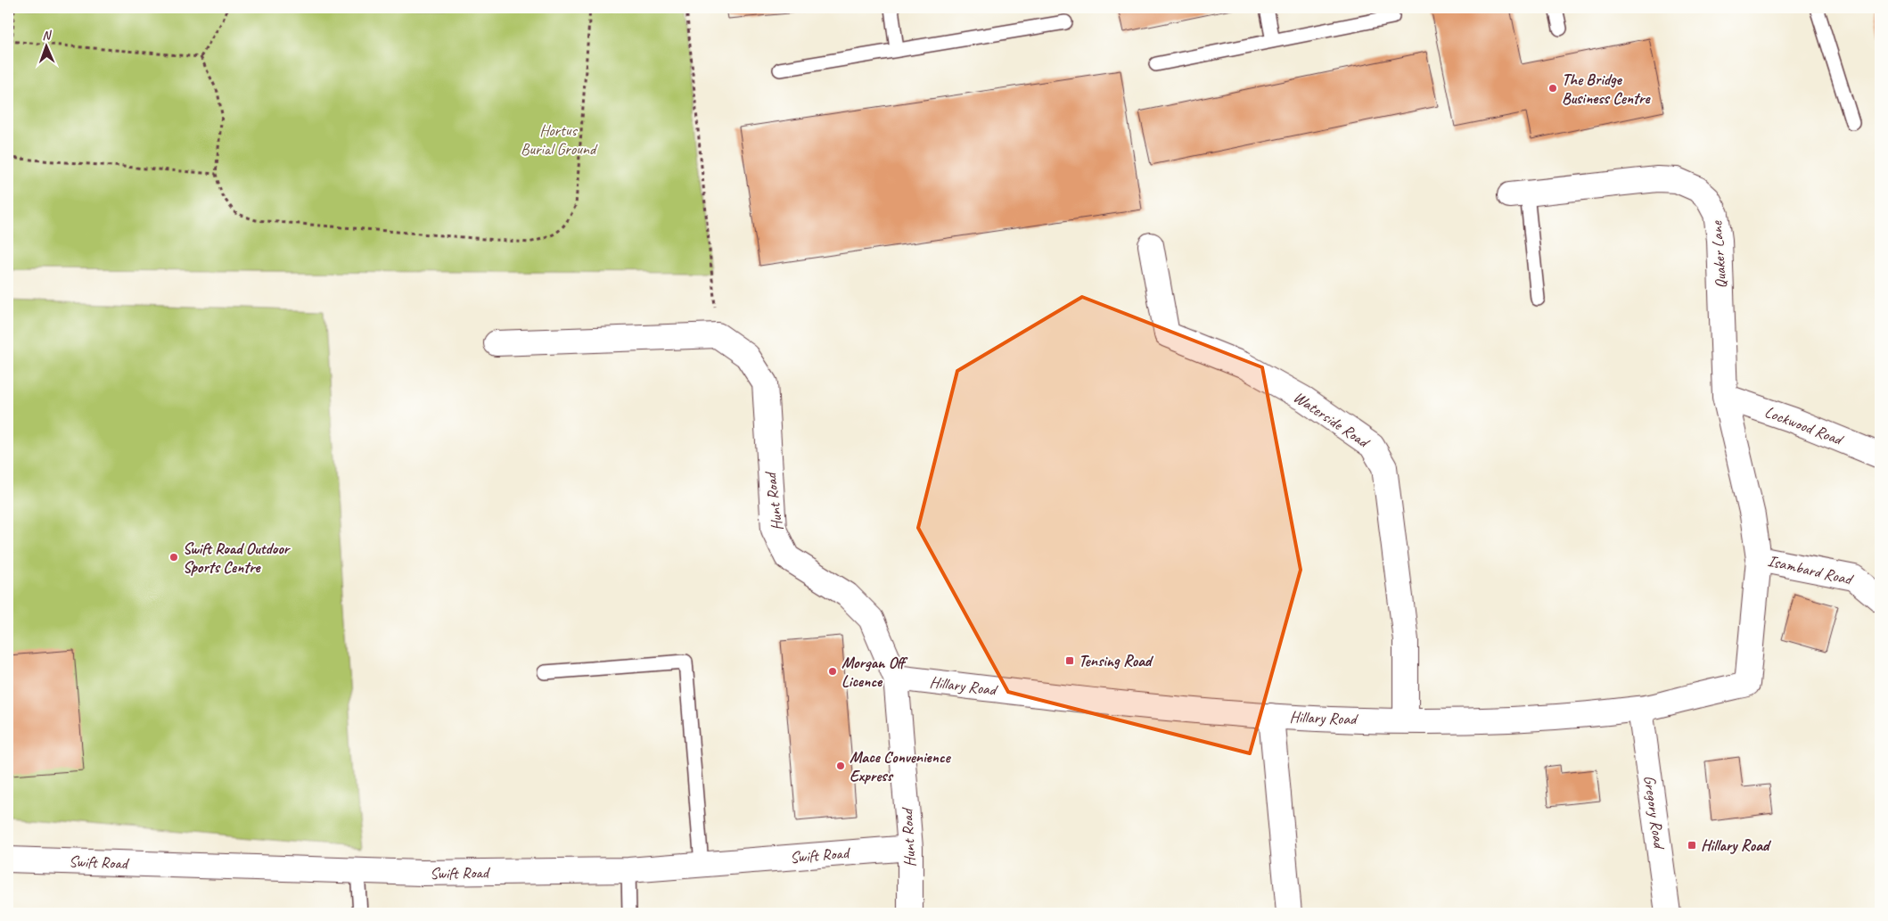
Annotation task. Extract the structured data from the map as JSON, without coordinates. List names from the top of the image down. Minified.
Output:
{"streets":{"street":["Quaker Lane","Waterside Road","Lockwood Road","Hunt Road","Isambard Road","Hillary Road","Gregory Road","Swift Road"]},"crossings":[["Quaker Lane","Lockwood Road"],["Quaker Lane","Isambard Road"],["Quaker Lane","Hillary Road"],["Waterside Road","Hillary Road"],["Hunt Road","Hillary Road"],["Hunt Road","Swift Road"],["Hillary Road","Gregory Road"]],"parks":["Hortus Burial Ground"],"places":{"other":["The Bridge Business Centre","Swift Road Outdoor Sports Centre","Morgan Off Licence","Mace Convenience Express"],"transit":["Tensing Road","Hillary Road"]},"north":"top"}
